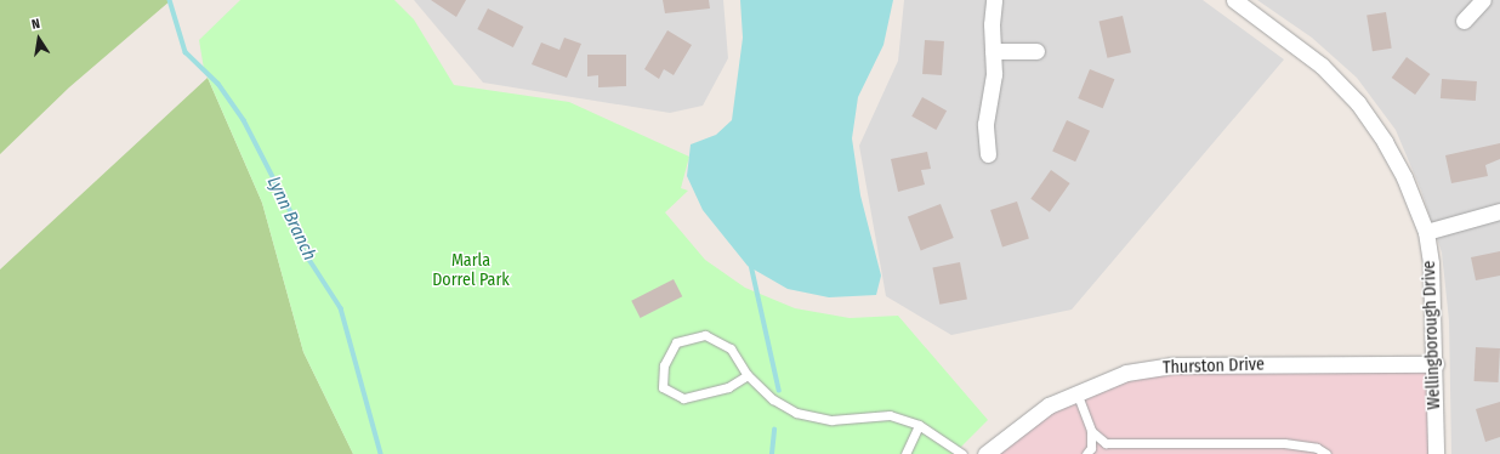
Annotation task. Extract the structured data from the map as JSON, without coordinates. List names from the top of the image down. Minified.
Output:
{"streets":{"street":["Wellingborough Drive","Thurston Drive"]},"crossings":[["Wellingborough Drive","Thurston Drive"]],"water":["Lynn Branch"],"parks":["Marla Dorrel Park"],"north":"top"}
